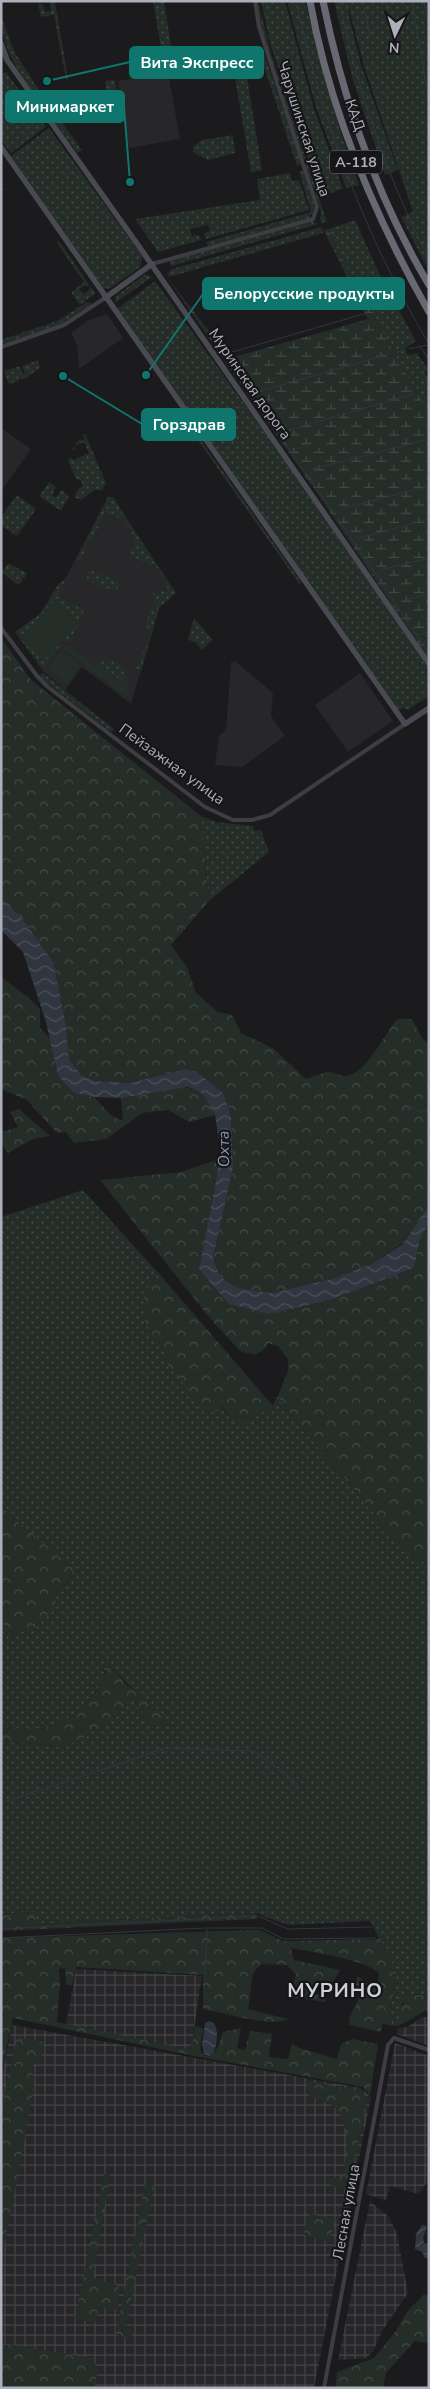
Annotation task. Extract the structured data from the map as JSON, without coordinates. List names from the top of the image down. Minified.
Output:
{"streets":{"highway":["КАД","А-118"],"street":["Чарушинская улица","Муринская дорога","Пейзажная улица","Лесная улица"]},"crossings":[["Чарушинская улица","Муринская дорога"]],"districts":["МУРИНО"],"water":["Охта"],"places":["Вита Экспресс","Минимаркет","Белорусские продукты","Горздрав"],"north":"bottom"}
